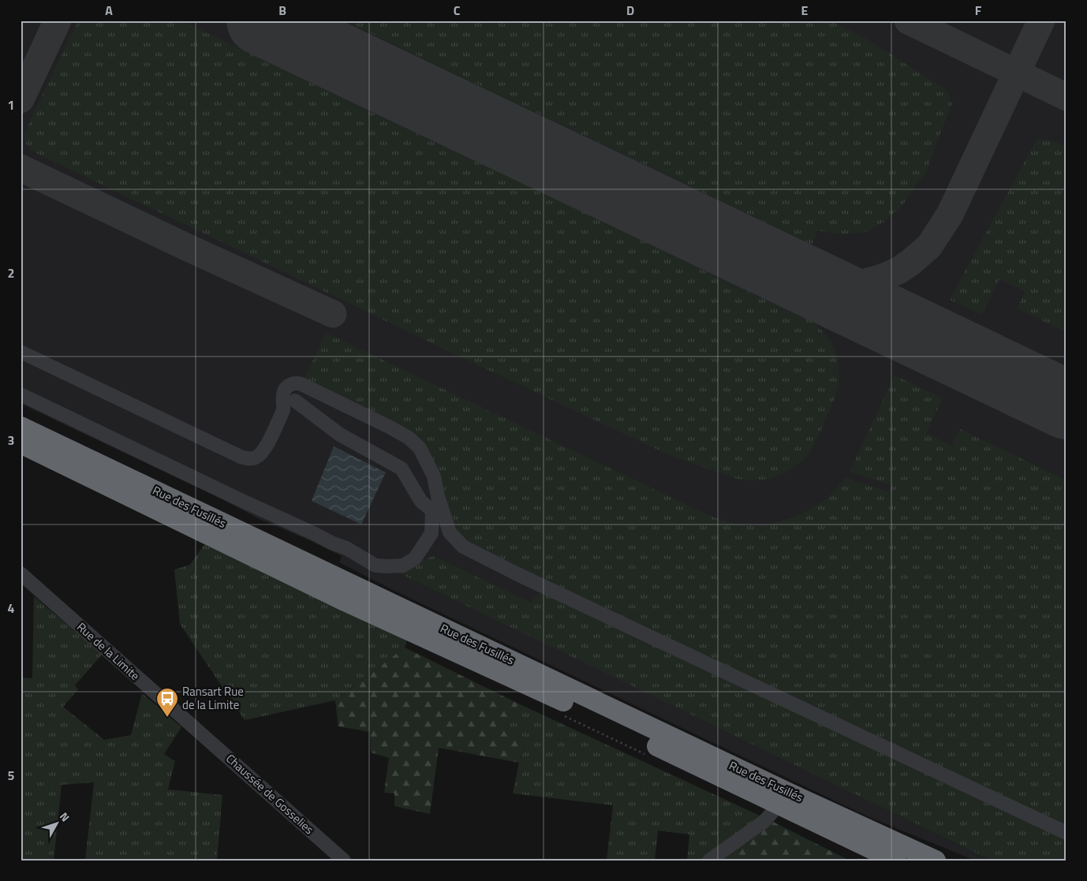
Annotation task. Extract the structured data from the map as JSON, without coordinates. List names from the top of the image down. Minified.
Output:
{"streets":{"highway":["Rue des Fusillés"],"street":["Rue de la Limite","Chaussée de Gosselies"]},"crossings":[["Rue de la Limite","Chaussée de Gosselies"]],"places":{"bus stop":["Ransart Rue de la Limite"]},"north":"top right","grid":{"columns":["A","B","C","D","E","F"],"rows":["1","2","3","4","5"]}}
